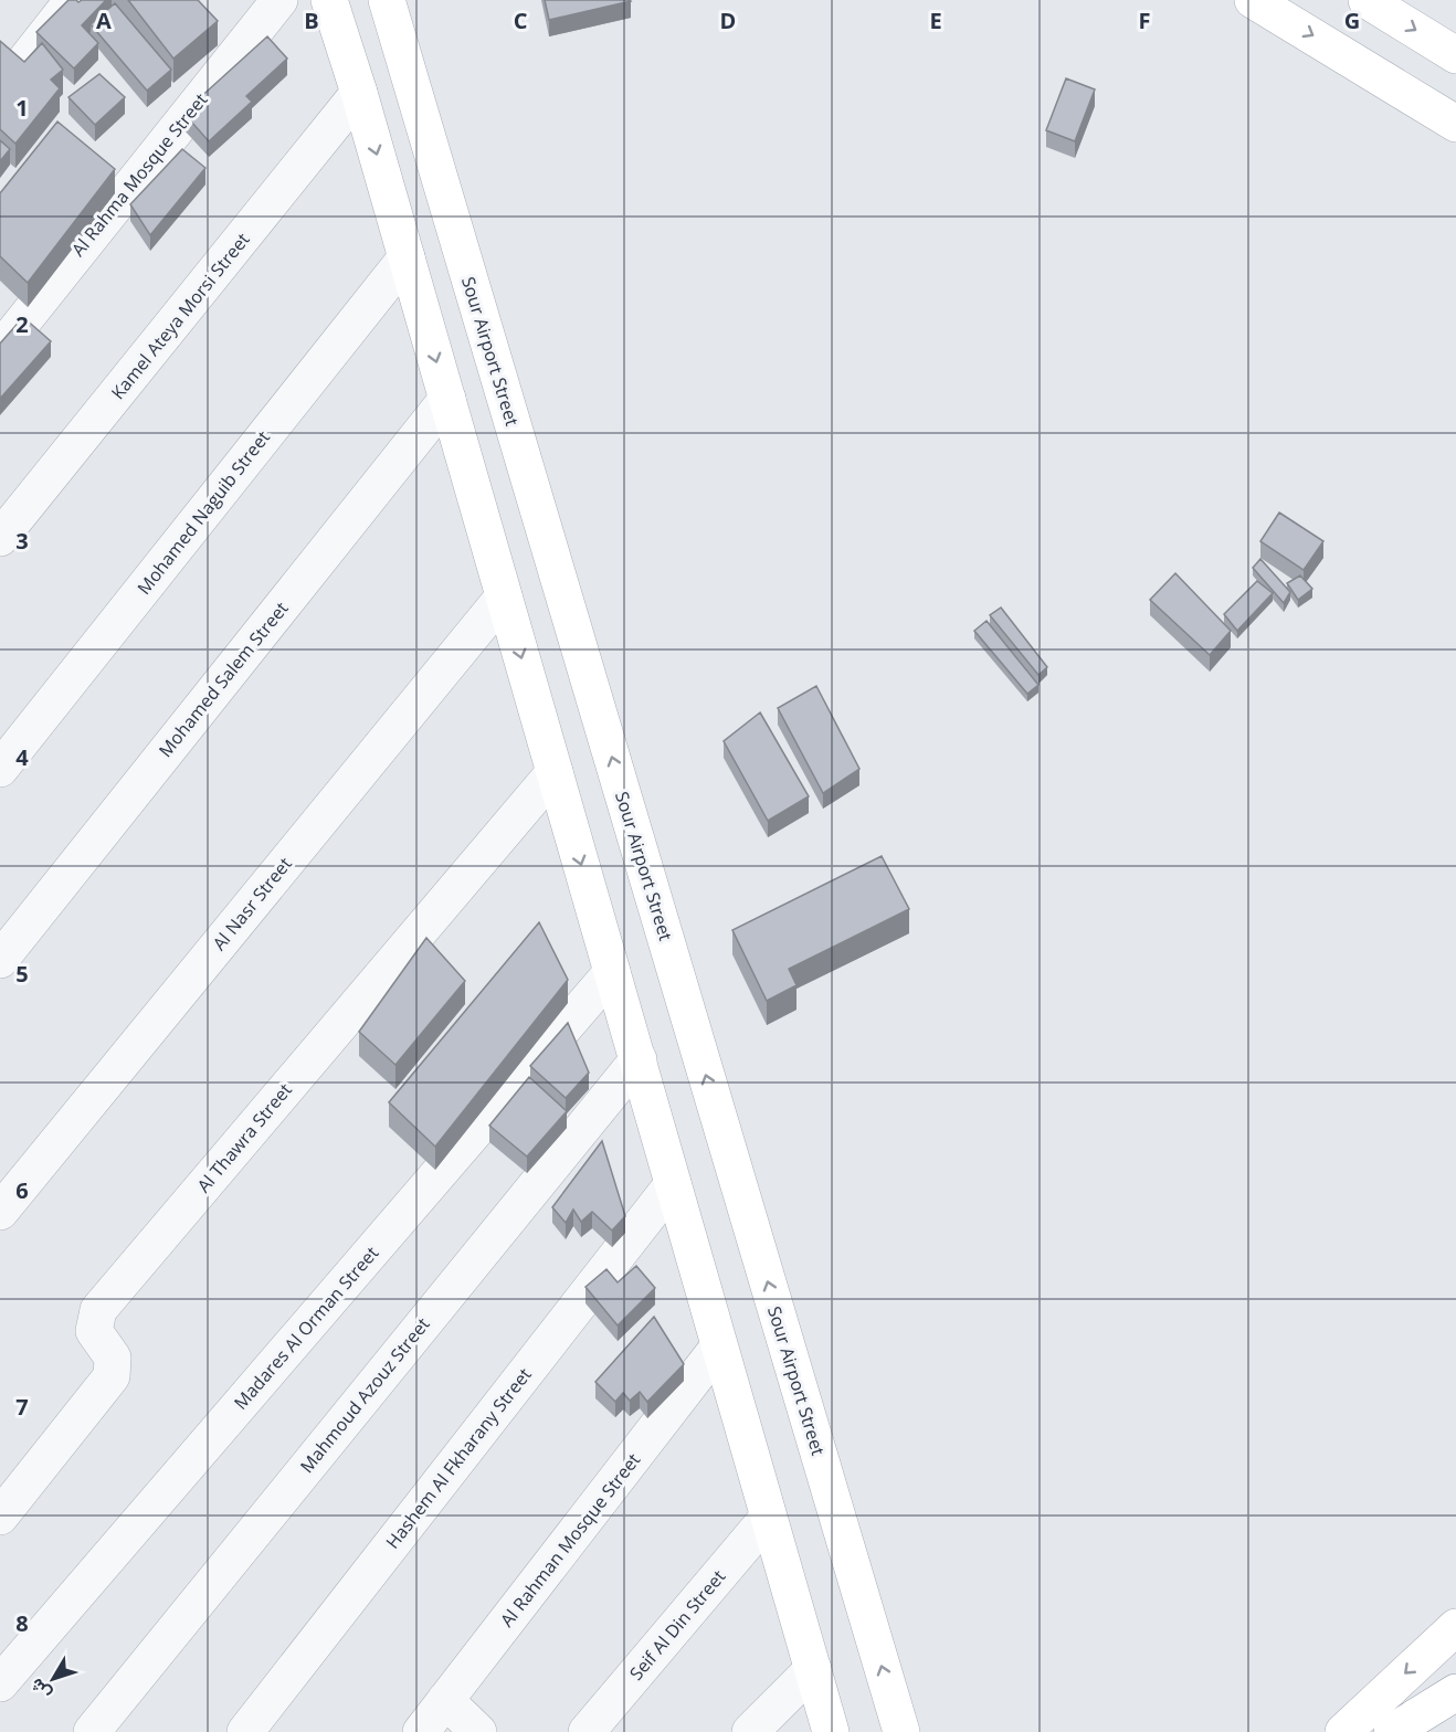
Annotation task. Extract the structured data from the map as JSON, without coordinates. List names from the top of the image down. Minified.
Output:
{"streets":{"main road":["Sour Airport Street"],"street":["Al Rahma Mosque Street","Kamel Ateya Morsi Street","Mohamed Naguib Street","Mohamed Salem Street","Al Nasr Street","Al Thawra Street","Madares Al Orman Street","Mahmoud Azouz Street","Hashem Al Fkharany Street","Al Rahman Mosque Street","Seif Al Din Street"]},"north":"bottom left","grid":{"columns":["A","B","C","D","E","F","G"],"rows":["1","2","3","4","5","6","7","8"]}}
